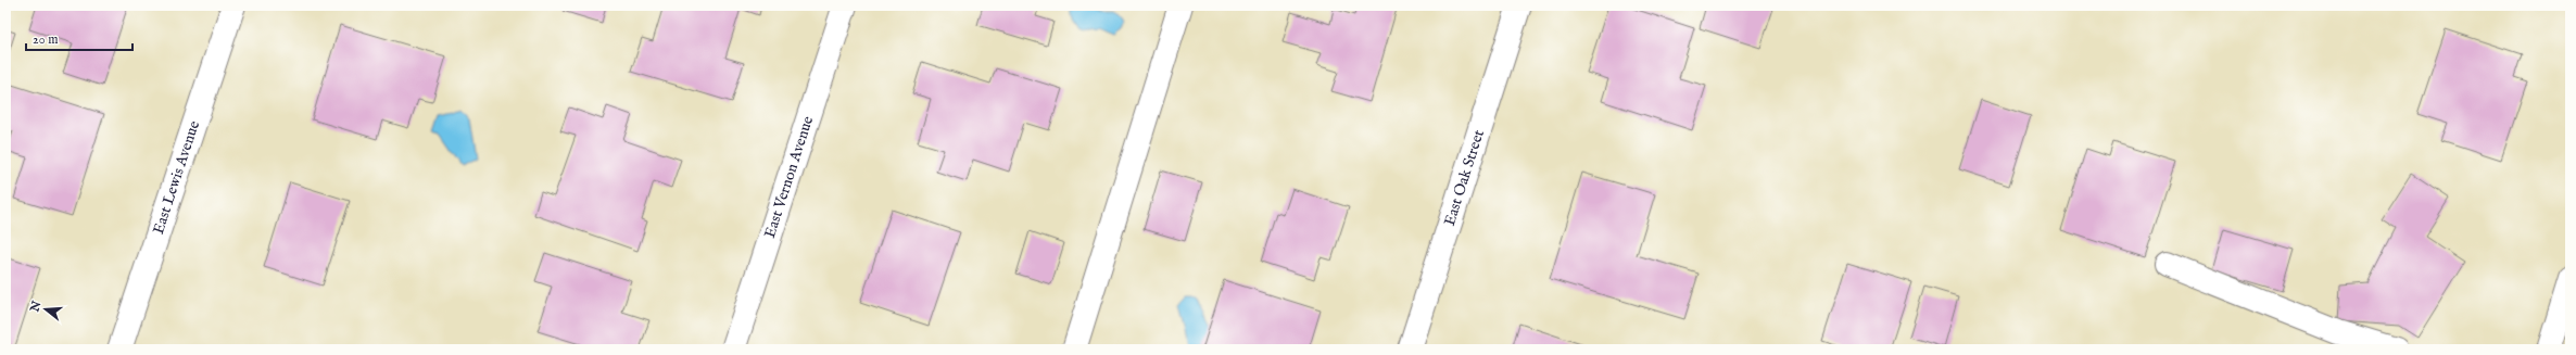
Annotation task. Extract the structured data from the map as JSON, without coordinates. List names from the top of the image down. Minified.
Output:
{"streets":{"street":["East Lewis Avenue","East Vernon Avenue","East Oak Street"]},"scale_bar":"20 m","north":"left"}
